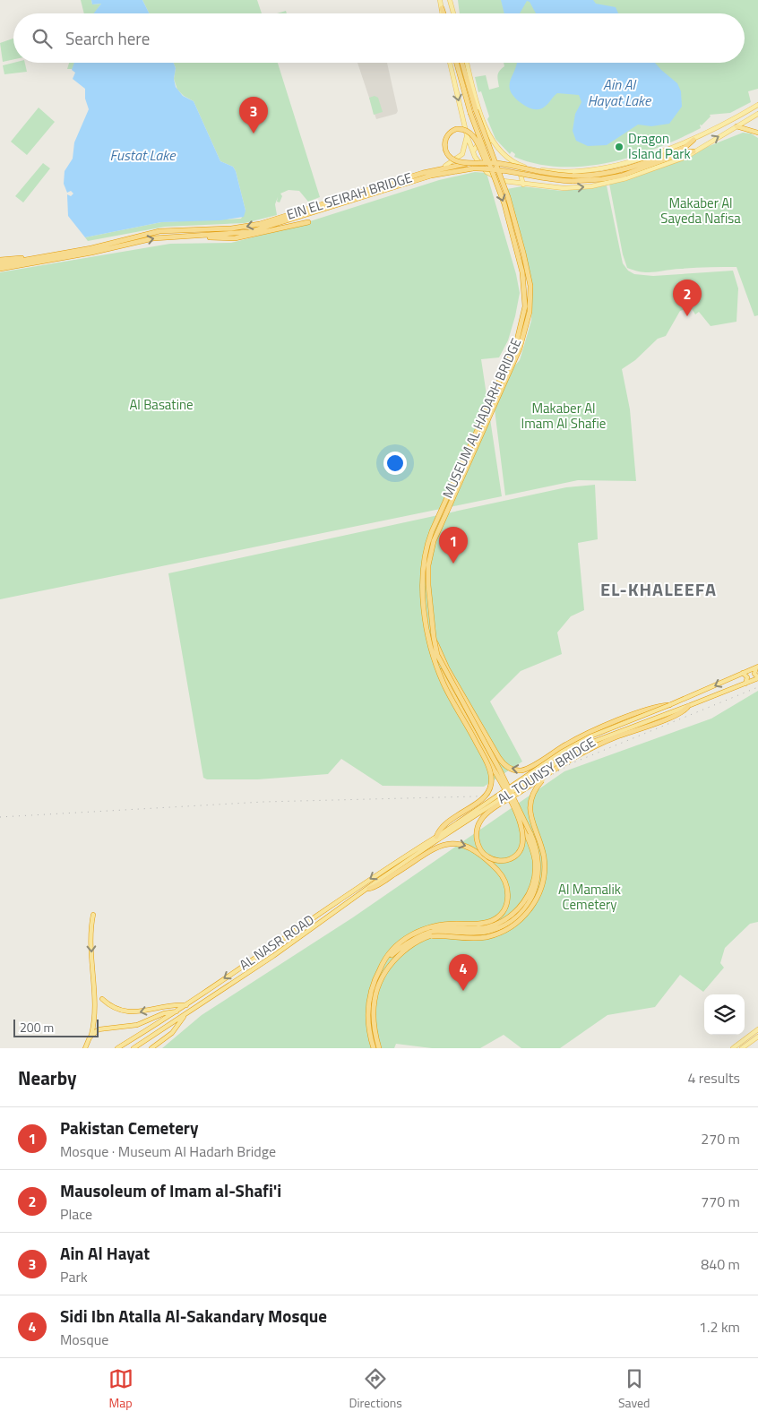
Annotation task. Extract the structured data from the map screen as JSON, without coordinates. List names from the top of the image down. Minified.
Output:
{"streets":{"highway":["EIN EL SEIRAH BRIDGE","MUSEUM AL HADARH BRIDGE","AL TOUNSY BRIDGE","AL NASR ROAD"]},"crossings":[["AL TOUNSY BRIDGE","AL NASR ROAD"]],"districts":["EL-KHALEEFA"],"water":["Ain Al Hayat Lake","Fustat Lake"],"parks":["Makaber Al Sayeda Nafisa","Al Basatine","Makaber Al Imam Al Shafie","Al Mamalik Cemetery"],"places":["Dragon Island Park"],"scale_bar":"200 m","page":{"search":"Search here","pins":["3","2","1","4"],"scale":"200 m","heading":["Nearby","4 results"],"list":[{"mark":"1","name":"Pakistan Cemetery","note":"Mosque · Museum Al Hadarh Bridge","value":"270 m"},{"mark":"2","name":"Mausoleum of Imam al-Shafi'i","note":"Place","value":"770 m"},{"mark":"3","name":"Ain Al Hayat","note":"Park","value":"840 m"},{"mark":"4","name":"Sidi Ibn Atalla Al-Sakandary Mosque","note":"Mosque","value":"1.2 km"}],"nav":["Map","Directions","Saved"]}}
